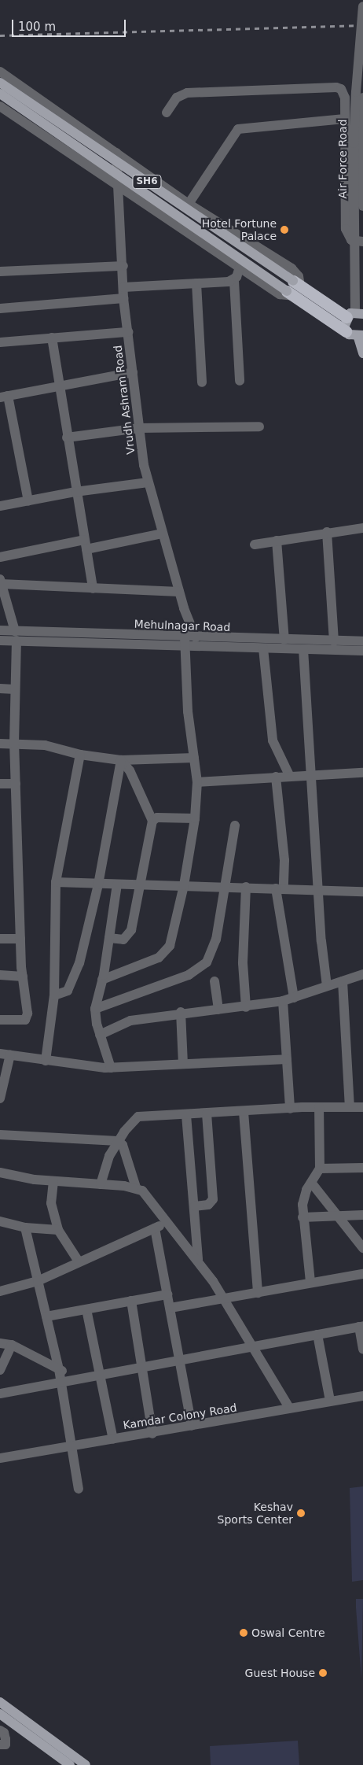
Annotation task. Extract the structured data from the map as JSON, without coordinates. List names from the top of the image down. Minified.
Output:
{"streets":{"highway":["SH6"],"street":["Air Force Road","Vrudh Ashram Road","Mehulnagar Road","Kamdar Colony Road"]},"crossings":[["Air Force Road","SH6"],["Vrudh Ashram Road","Mehulnagar Road"]],"places":["Hotel Fortune Palace","Keshav Sports Center","Oswal Centre","Guest House"],"scale_bar":"100 m"}
